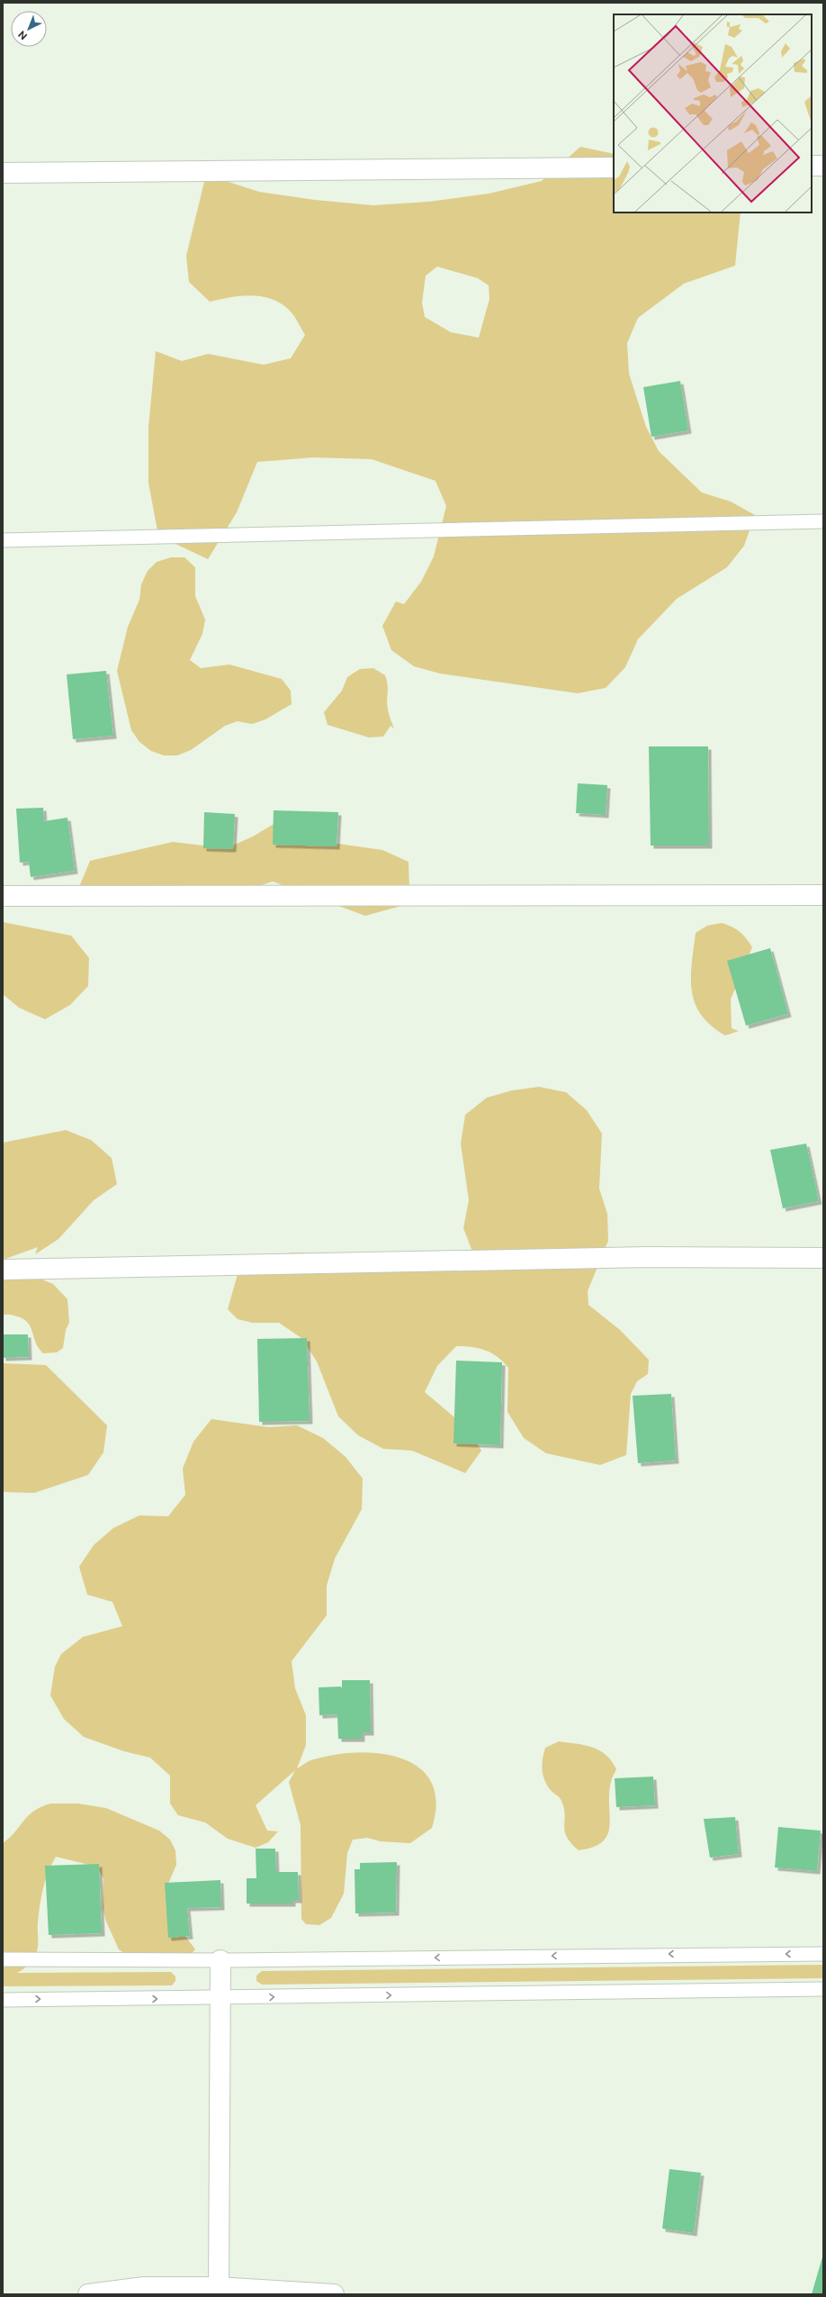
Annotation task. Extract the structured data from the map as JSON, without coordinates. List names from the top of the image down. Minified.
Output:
{"north":"bottom left"}
